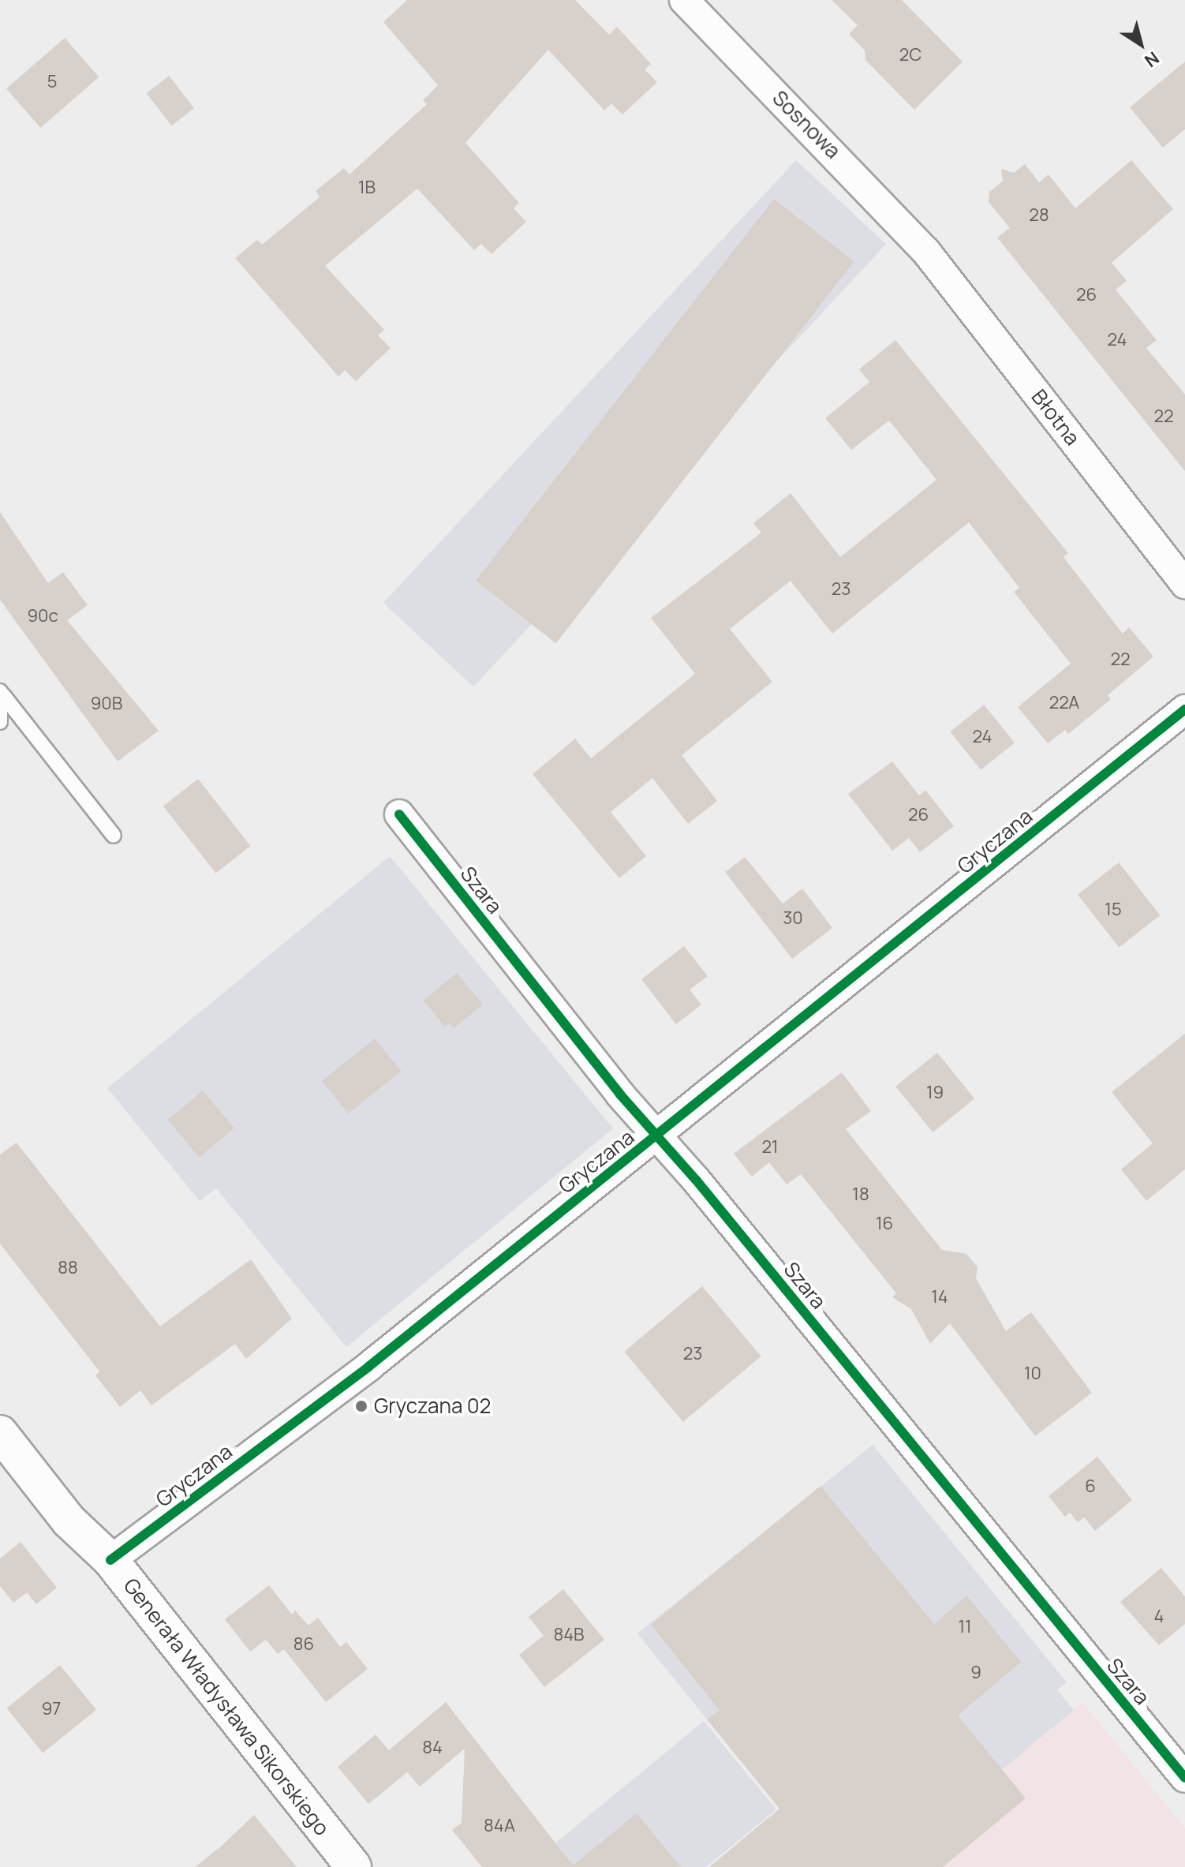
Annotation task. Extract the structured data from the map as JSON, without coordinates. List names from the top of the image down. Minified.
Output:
{"streets":{"street":["Sosnowa","Błotna","Gryczana","Szara","Generała Władysława Sikorskiego"]},"crossings":[["Sosnowa","Błotna"],["Gryczana","Szara"],["Gryczana","Generała Władysława Sikorskiego"]],"places":["Gryczana 02"],"house_numbers":["2C","5","1B","28","26","24","22","23","90c","22","22A","90B","24","26","15","30","19","21","18","16","88","14","23","10","6","4","11","84B","86","9","97","84","84A"],"north":"bottom right"}
